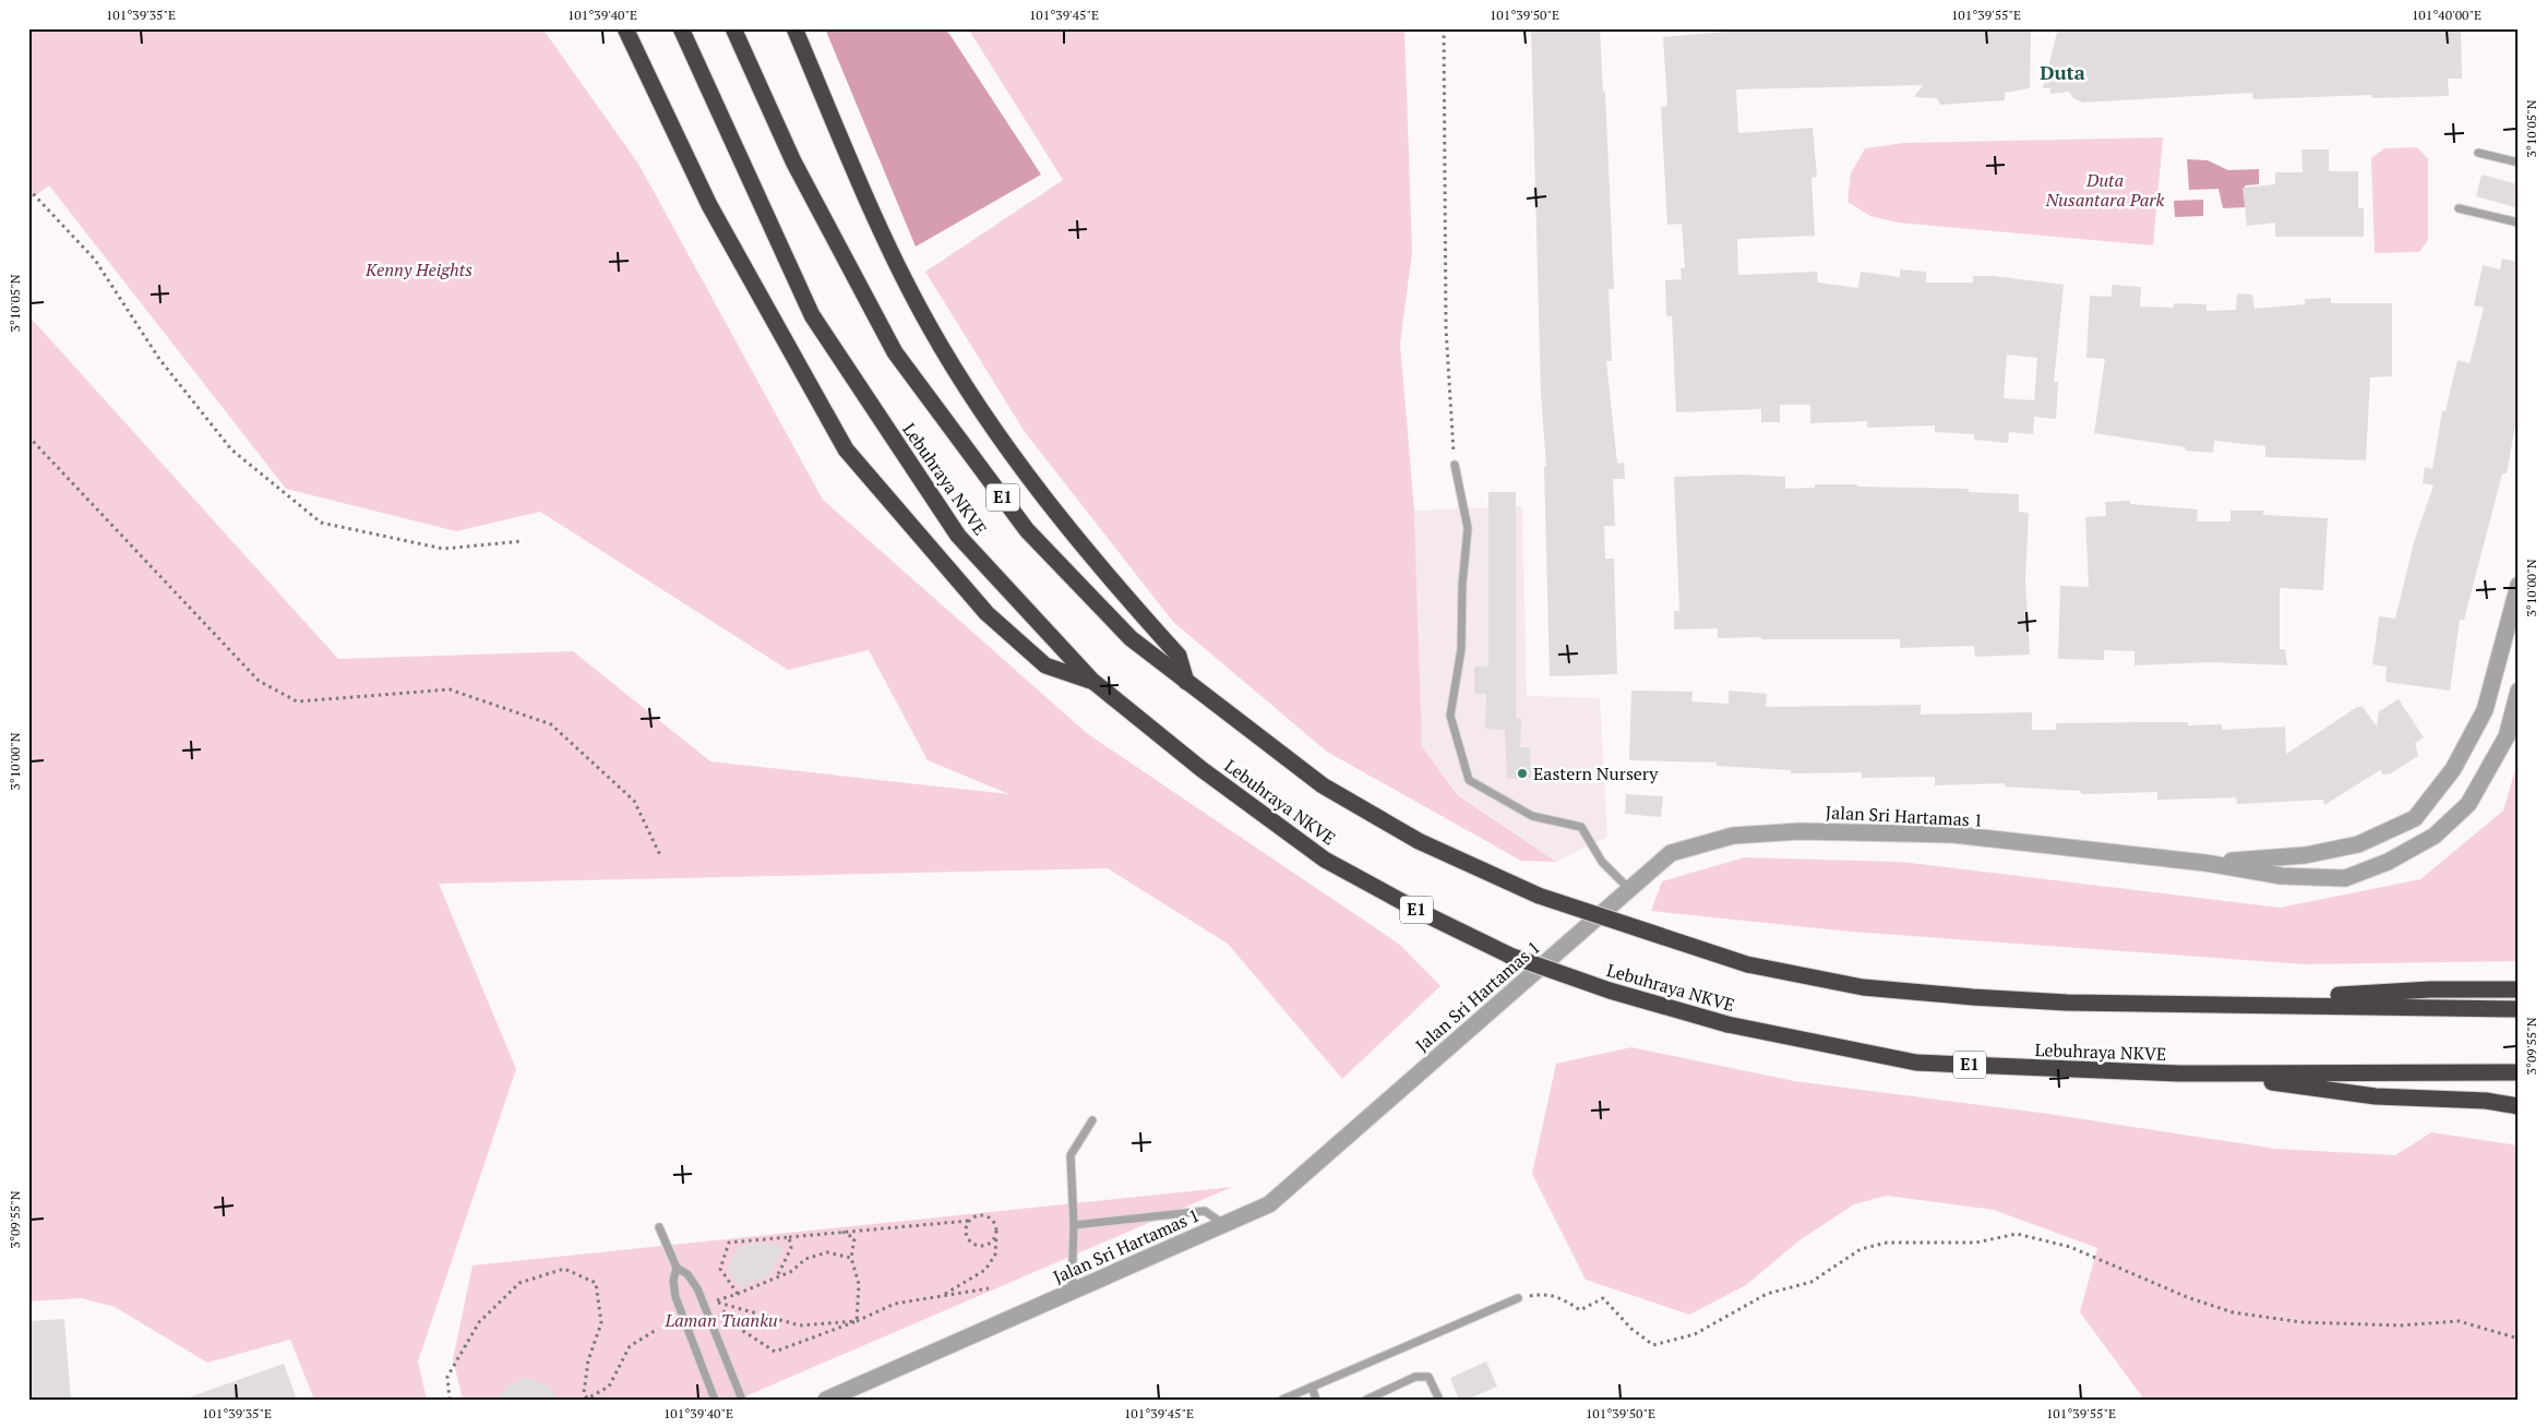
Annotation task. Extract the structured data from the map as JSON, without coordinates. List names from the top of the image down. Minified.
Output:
{"streets":{"highway":["Lebuhraya NKVE","E1"],"street":["Jalan Sri Hartamas 1"]},"crossings":[["Lebuhraya NKVE","E1"]],"districts":["Duta"],"parks":["Duta Nusantara Park","Kenny Heights","Laman Tuanku"],"places":["Eastern Nursery"],"coordinates":["101°39'35\"E","101°39'40\"E","101°39'45\"E","101°39'50\"E","101°39'55\"E","101°40'00\"E","3°10'05\"N","3°10'00\"N","3°09'55\"N"]}
